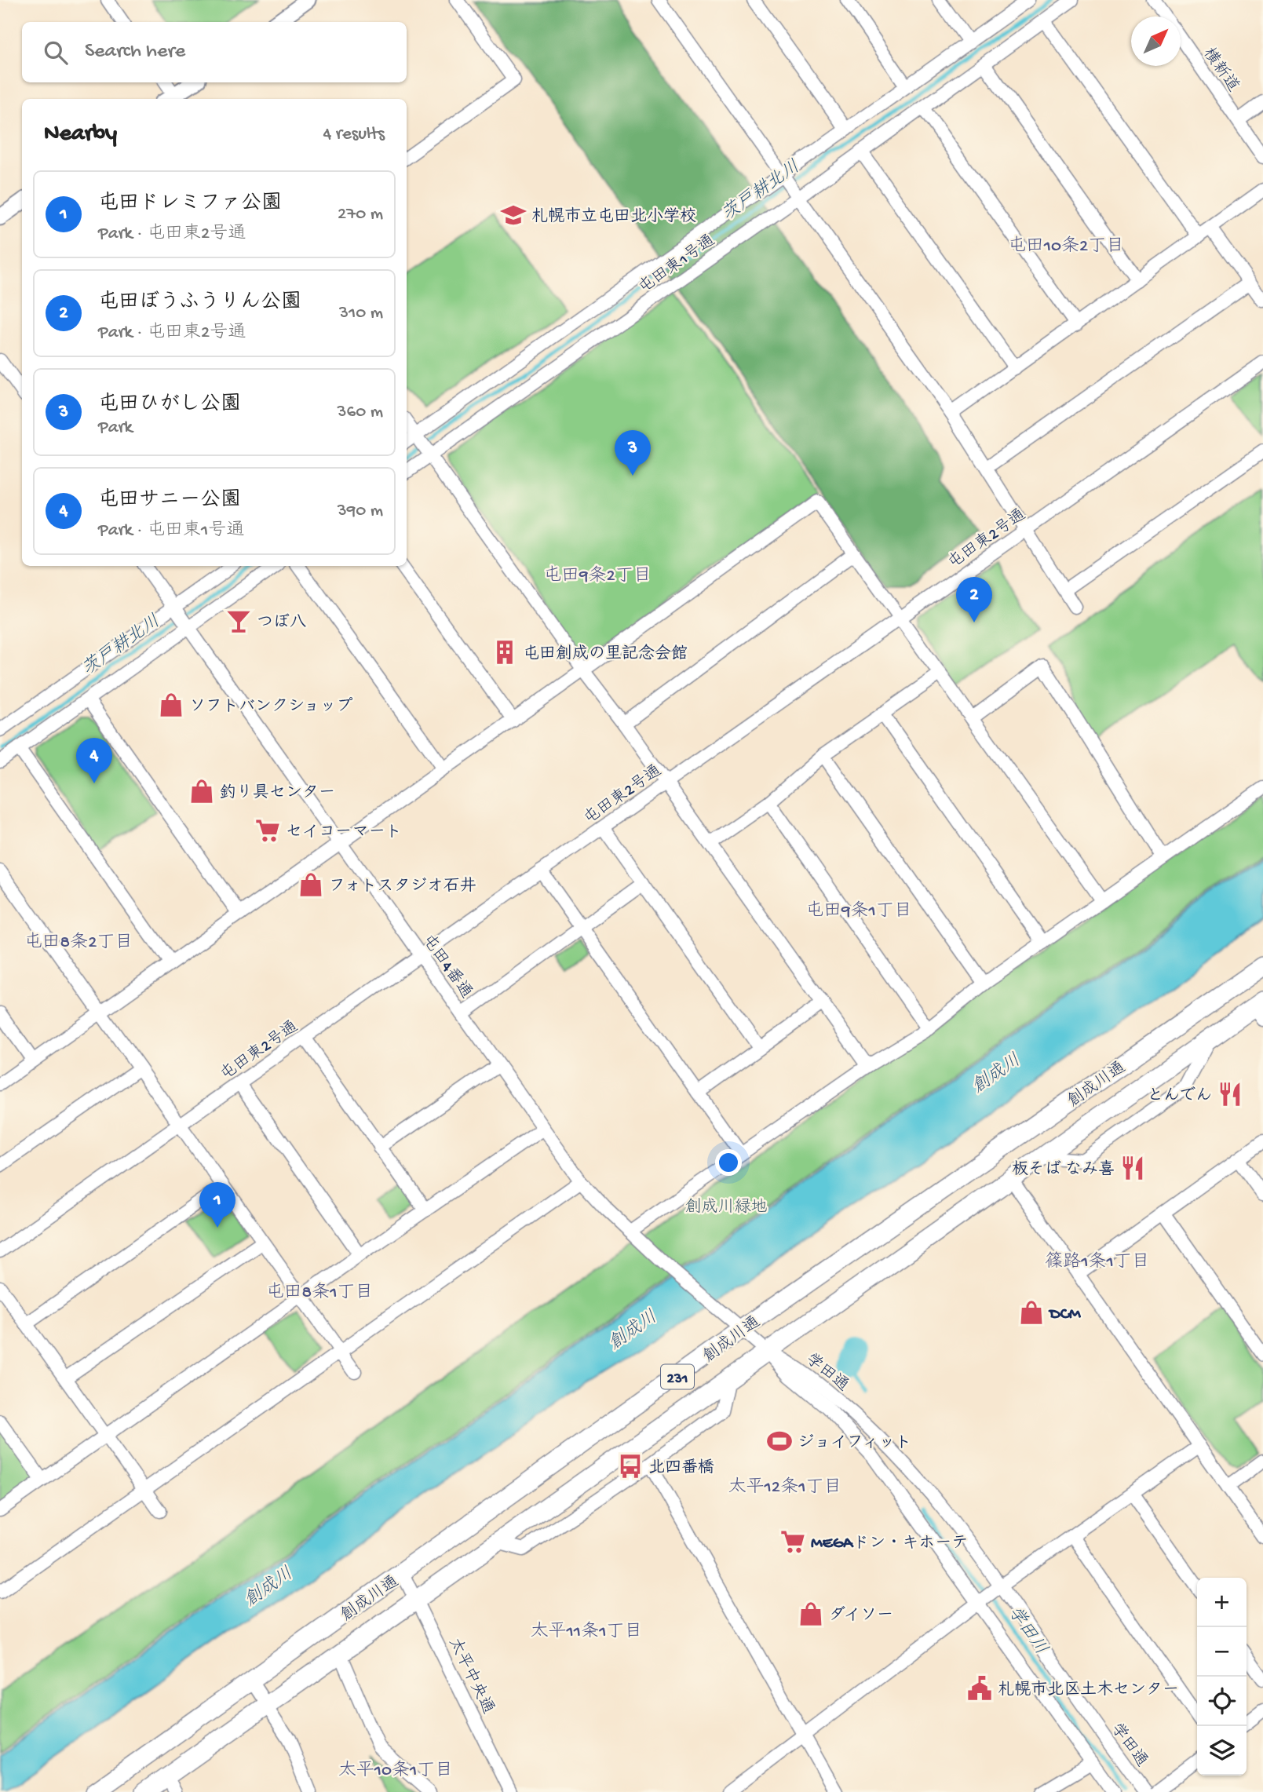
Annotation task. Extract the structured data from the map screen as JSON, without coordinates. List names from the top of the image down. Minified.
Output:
{"streets":{"highway":["創成川通","231"],"street":["横新道","屯田東1号通","屯田東2号通","屯田4番通","学田通","太平中央通"]},"crossings":[["屯田東2号通","屯田4番通"],["屯田4番通","創成川通"],["屯田4番通","学田通"],["創成川通","学田通"],["創成川通","太平中央通"]],"districts":["屯田10条2丁目","屯田9条2丁目","屯田9条1丁目","屯田8条2丁目","篠路1条1丁目","屯田8条1丁目","太平12条1丁目","太平11条1丁目","太平10条1丁目"],"water":["茨戸耕北川","創成川","学田川"],"parks":["創成川緑地"],"places":{"school or university":["札幌市立屯田北小学校"],"bar":["つぼ八"],"building":["屯田創成の里記念会館"],"shop":["ソフトバンクショップ","釣り具センター","フォトスタジオ石井","DCM","ダイソー"],"supermarket":["セイコーマート","MEGAドン・キホーテ"],"restaurant":["とんでん","板そば なみ喜"],"sports":["ジョイフィット"],"bus stop":["北四番橋"],"public building":["札幌市北区土木センター"]},"north":"top right","page":{"search":"Search here","heading":["Nearby","4 results"],"list":[{"mark":"1","name":"屯田ドレミファ公園","note":"Park · 屯田東2号通","value":"270 m"},{"mark":"2","name":"屯田ぼうふうりん公園","note":"Park · 屯田東2号通","value":"310 m"},{"mark":"3","name":"屯田ひがし公園","note":"Park","value":"360 m"},{"mark":"4","name":"屯田サニー公園","note":"Park · 屯田東1号通","value":"390 m"}],"pins":["3","2","4","1"],"map_buttons":["+","−"]}}
